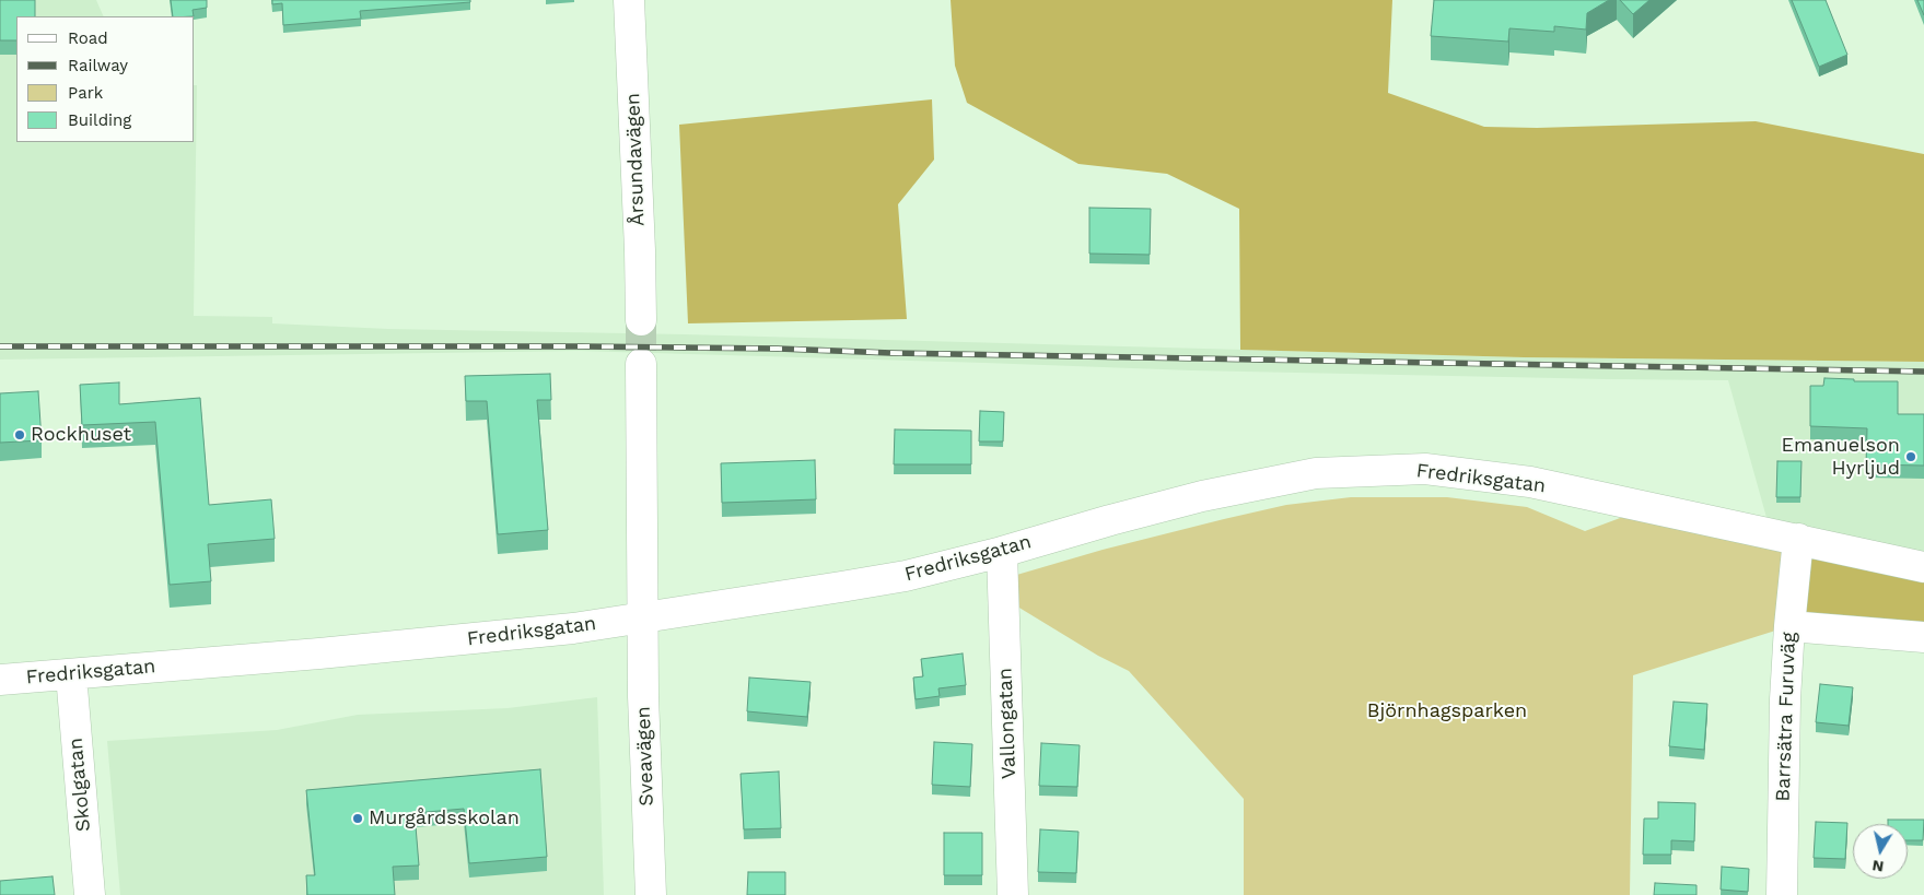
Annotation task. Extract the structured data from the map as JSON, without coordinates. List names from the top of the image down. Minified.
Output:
{"streets":{"street":["Årsundavägen","Fredriksgatan","Barrsätra Furuväg","Vallongatan","Sveavägen","Skolgatan"]},"crossings":[["Fredriksgatan","Barrsätra Furuväg"],["Fredriksgatan","Vallongatan"],["Fredriksgatan","Sveavägen"],["Fredriksgatan","Skolgatan"]],"parks":["Björnhagsparken"],"places":["Rockhuset","Emanuelson Hyrljud","Murgårdsskolan"],"legend":["Road","Railway","Park","Building"],"north":"bottom"}
